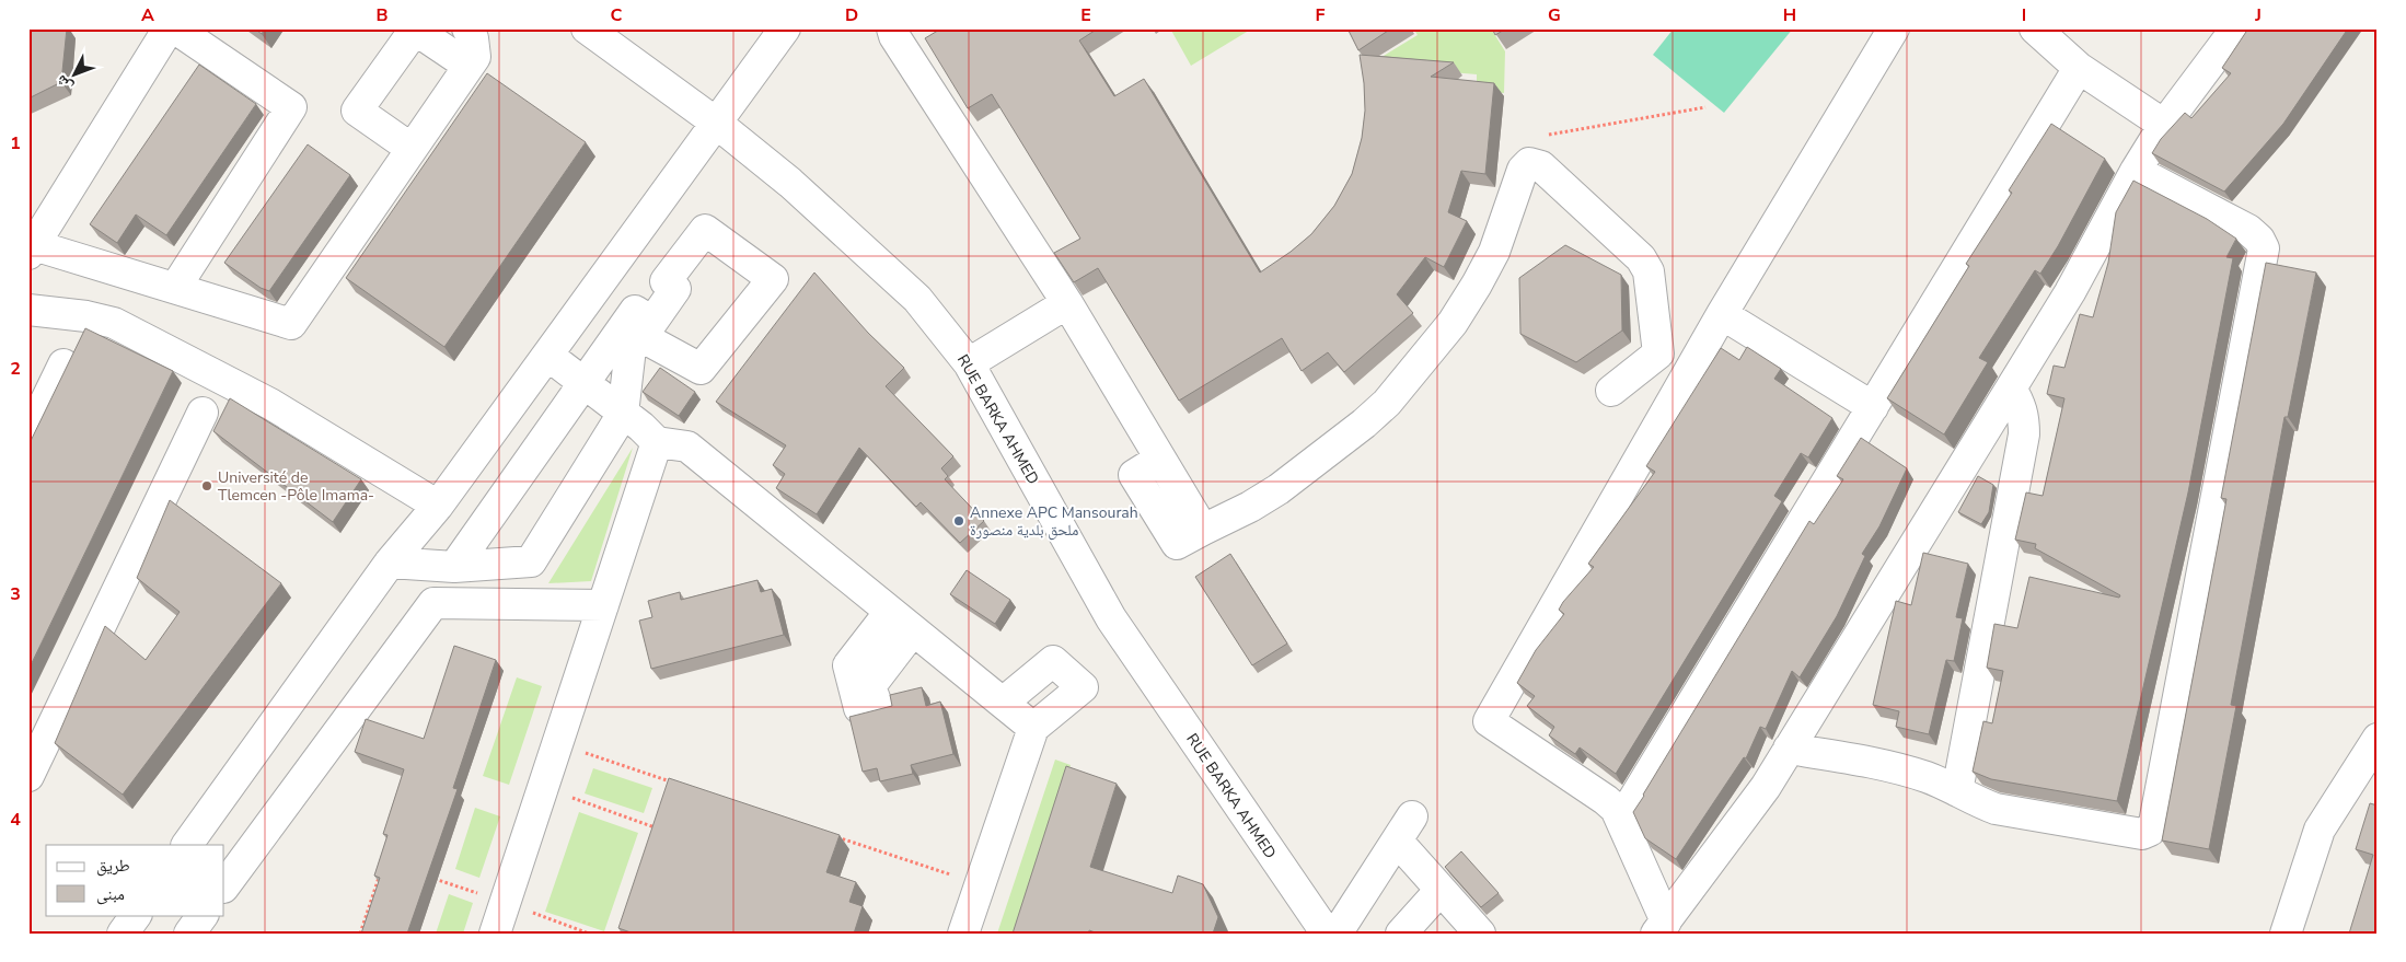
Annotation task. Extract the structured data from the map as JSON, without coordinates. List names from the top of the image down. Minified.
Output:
{"streets":{"street":["RUE BARKA AHMED"]},"places":["Université de Tlemcen -Pôle Imama-","Annexe APC Mansourah ملحق بلدية منصورة"],"legend":["طريق","مبنى"],"north":"bottom left","grid":{"columns":["A","B","C","D","E","F","G","H","I","J"],"rows":["1","2","3","4"]}}
